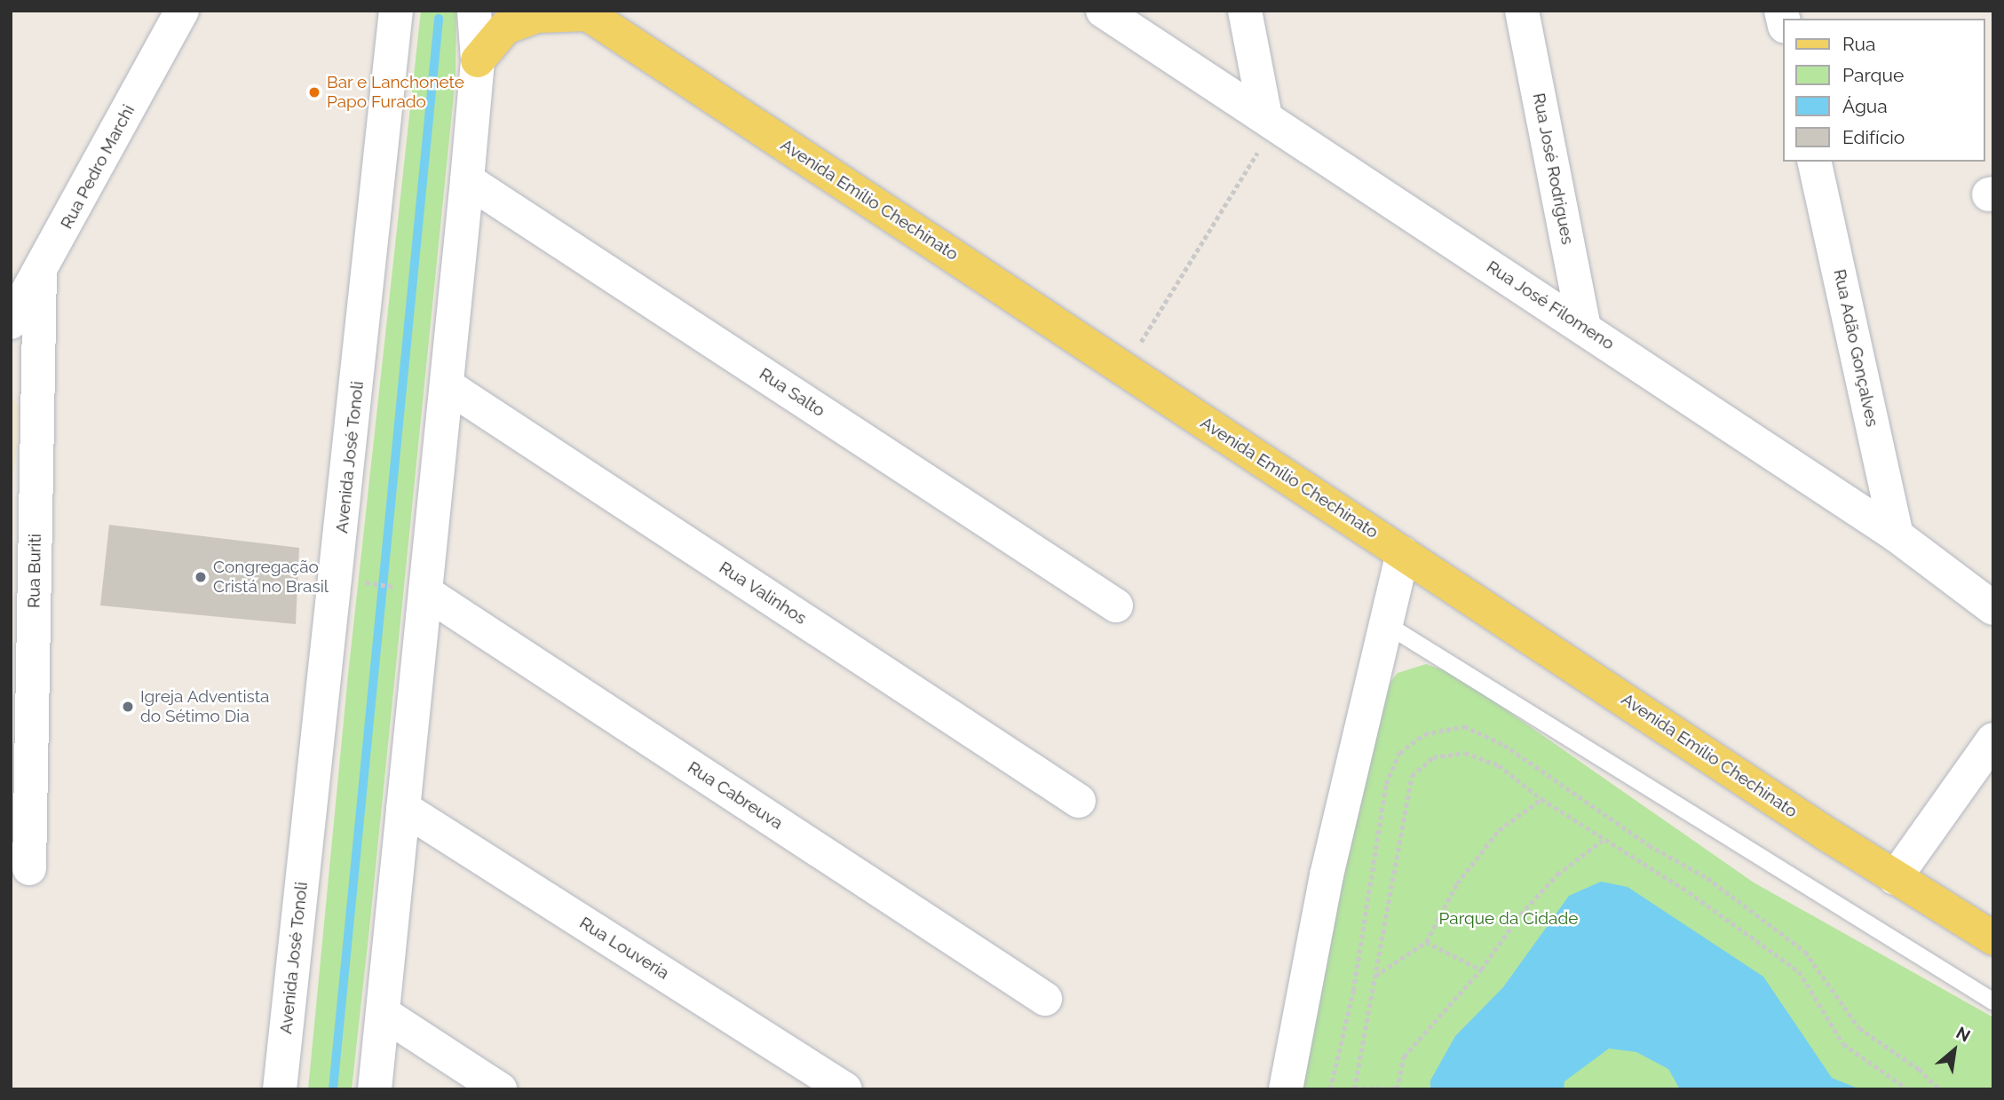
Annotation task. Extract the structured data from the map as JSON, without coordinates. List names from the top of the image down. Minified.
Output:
{"streets":{"main road":["Avenida Emílio Chechinato"],"street":["Rua Pedro Marchi","Rua José Rodrigues","Rua José Filomeno","Rua Adão Gonçalves","Rua Salto","Avenida José Tonoli","Rua Buriti","Rua Valinhos","Rua Cabreuva","Rua Louveria"]},"crossings":[["Rua Pedro Marchi","Rua Buriti"],["Rua José Rodrigues","Rua José Filomeno"],["Rua José Filomeno","Rua Adão Gonçalves"]],"parks":["Parque da Cidade"],"places":["Bar e Lanchonete Papo Furado","Congregação Cristá no Brasil","Igreja Adventista do Sétimo Dia"],"legend":["Rua","Parque","Água","Edifício"],"north":"top right"}
